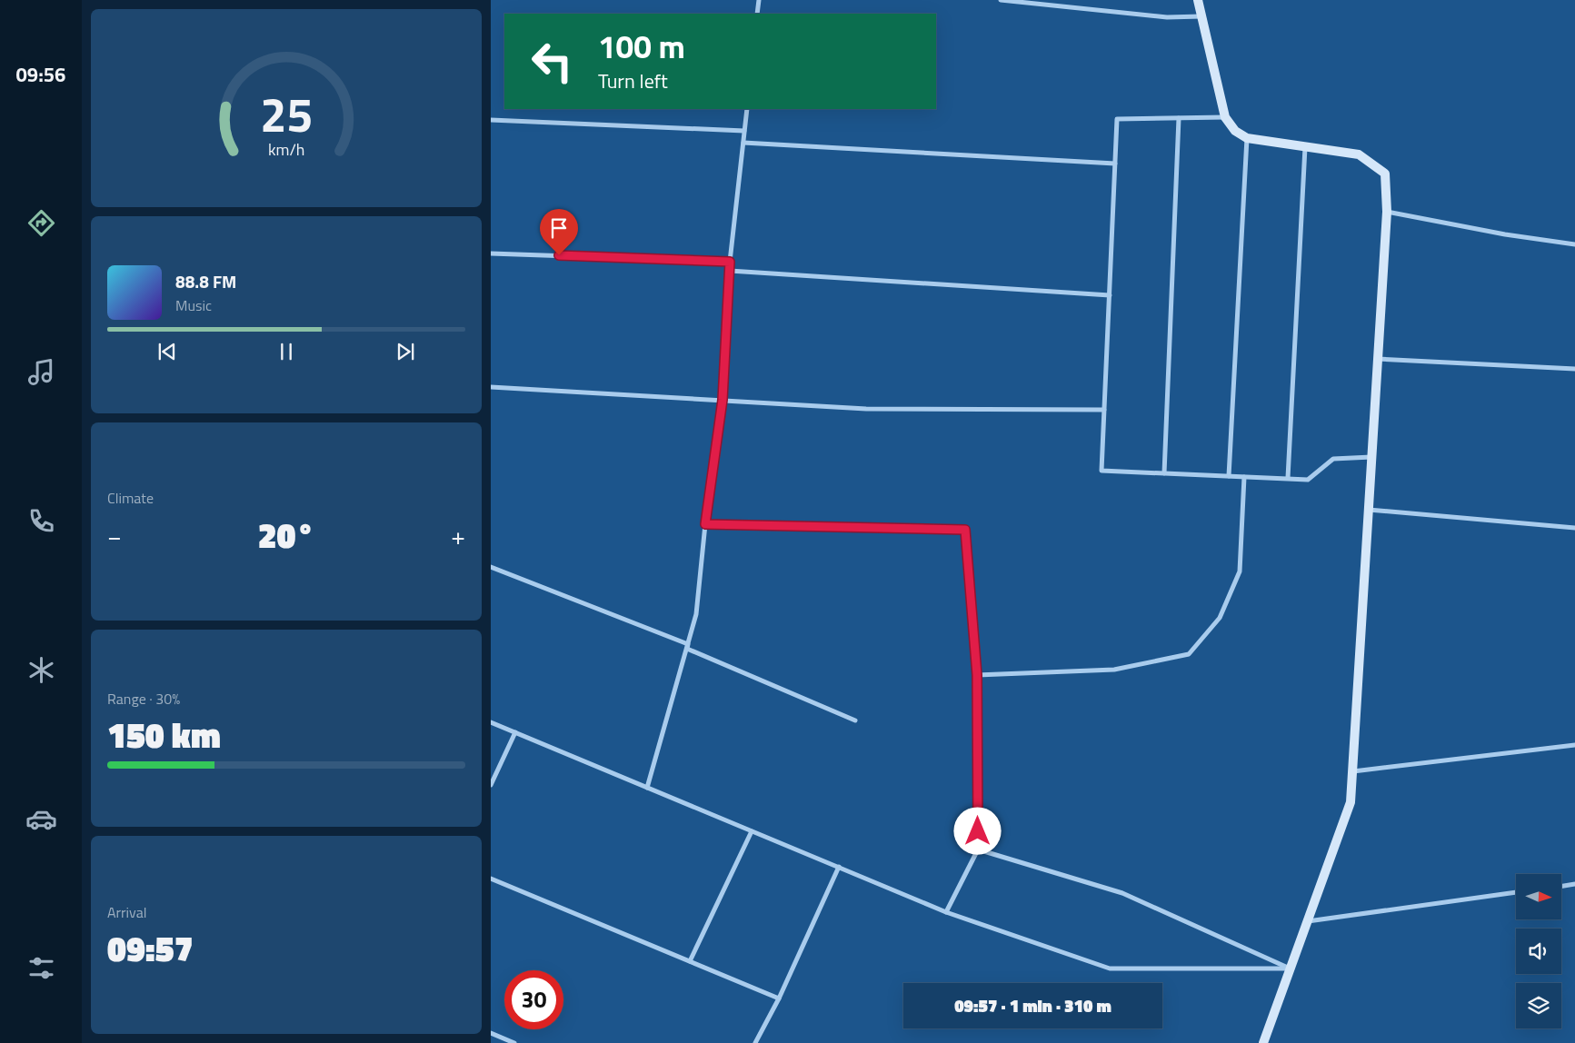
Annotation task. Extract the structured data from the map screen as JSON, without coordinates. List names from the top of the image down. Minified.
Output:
{"north":"right","page":{"tabs":"09:56","turn":["100 m","Turn left"],"song":["88.8 FM","Music"],"tile":["Climate",["Range · 30%","150 km"],["Arrival","09:57"]],"heat":["−","20°","+"],"limit":"30","trip":"09:57 · 1 min · 310 m","gauge":["25","km/h"]}}
